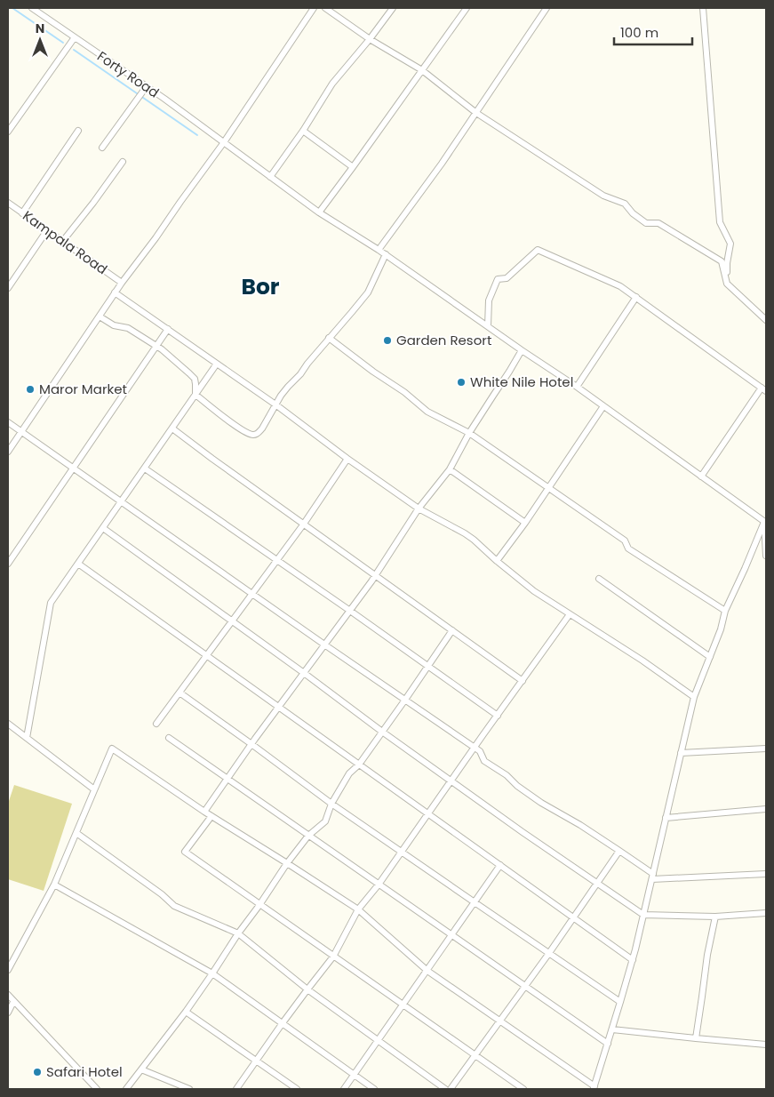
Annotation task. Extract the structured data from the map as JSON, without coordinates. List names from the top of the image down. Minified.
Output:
{"streets":{"street":["Forty Road","Kampala Road"]},"districts":["Bor"],"places":["Garden Resort","White Nile Hotel","Maror Market","Safari Hotel"],"scale_bar":"100 m","north":"top"}
